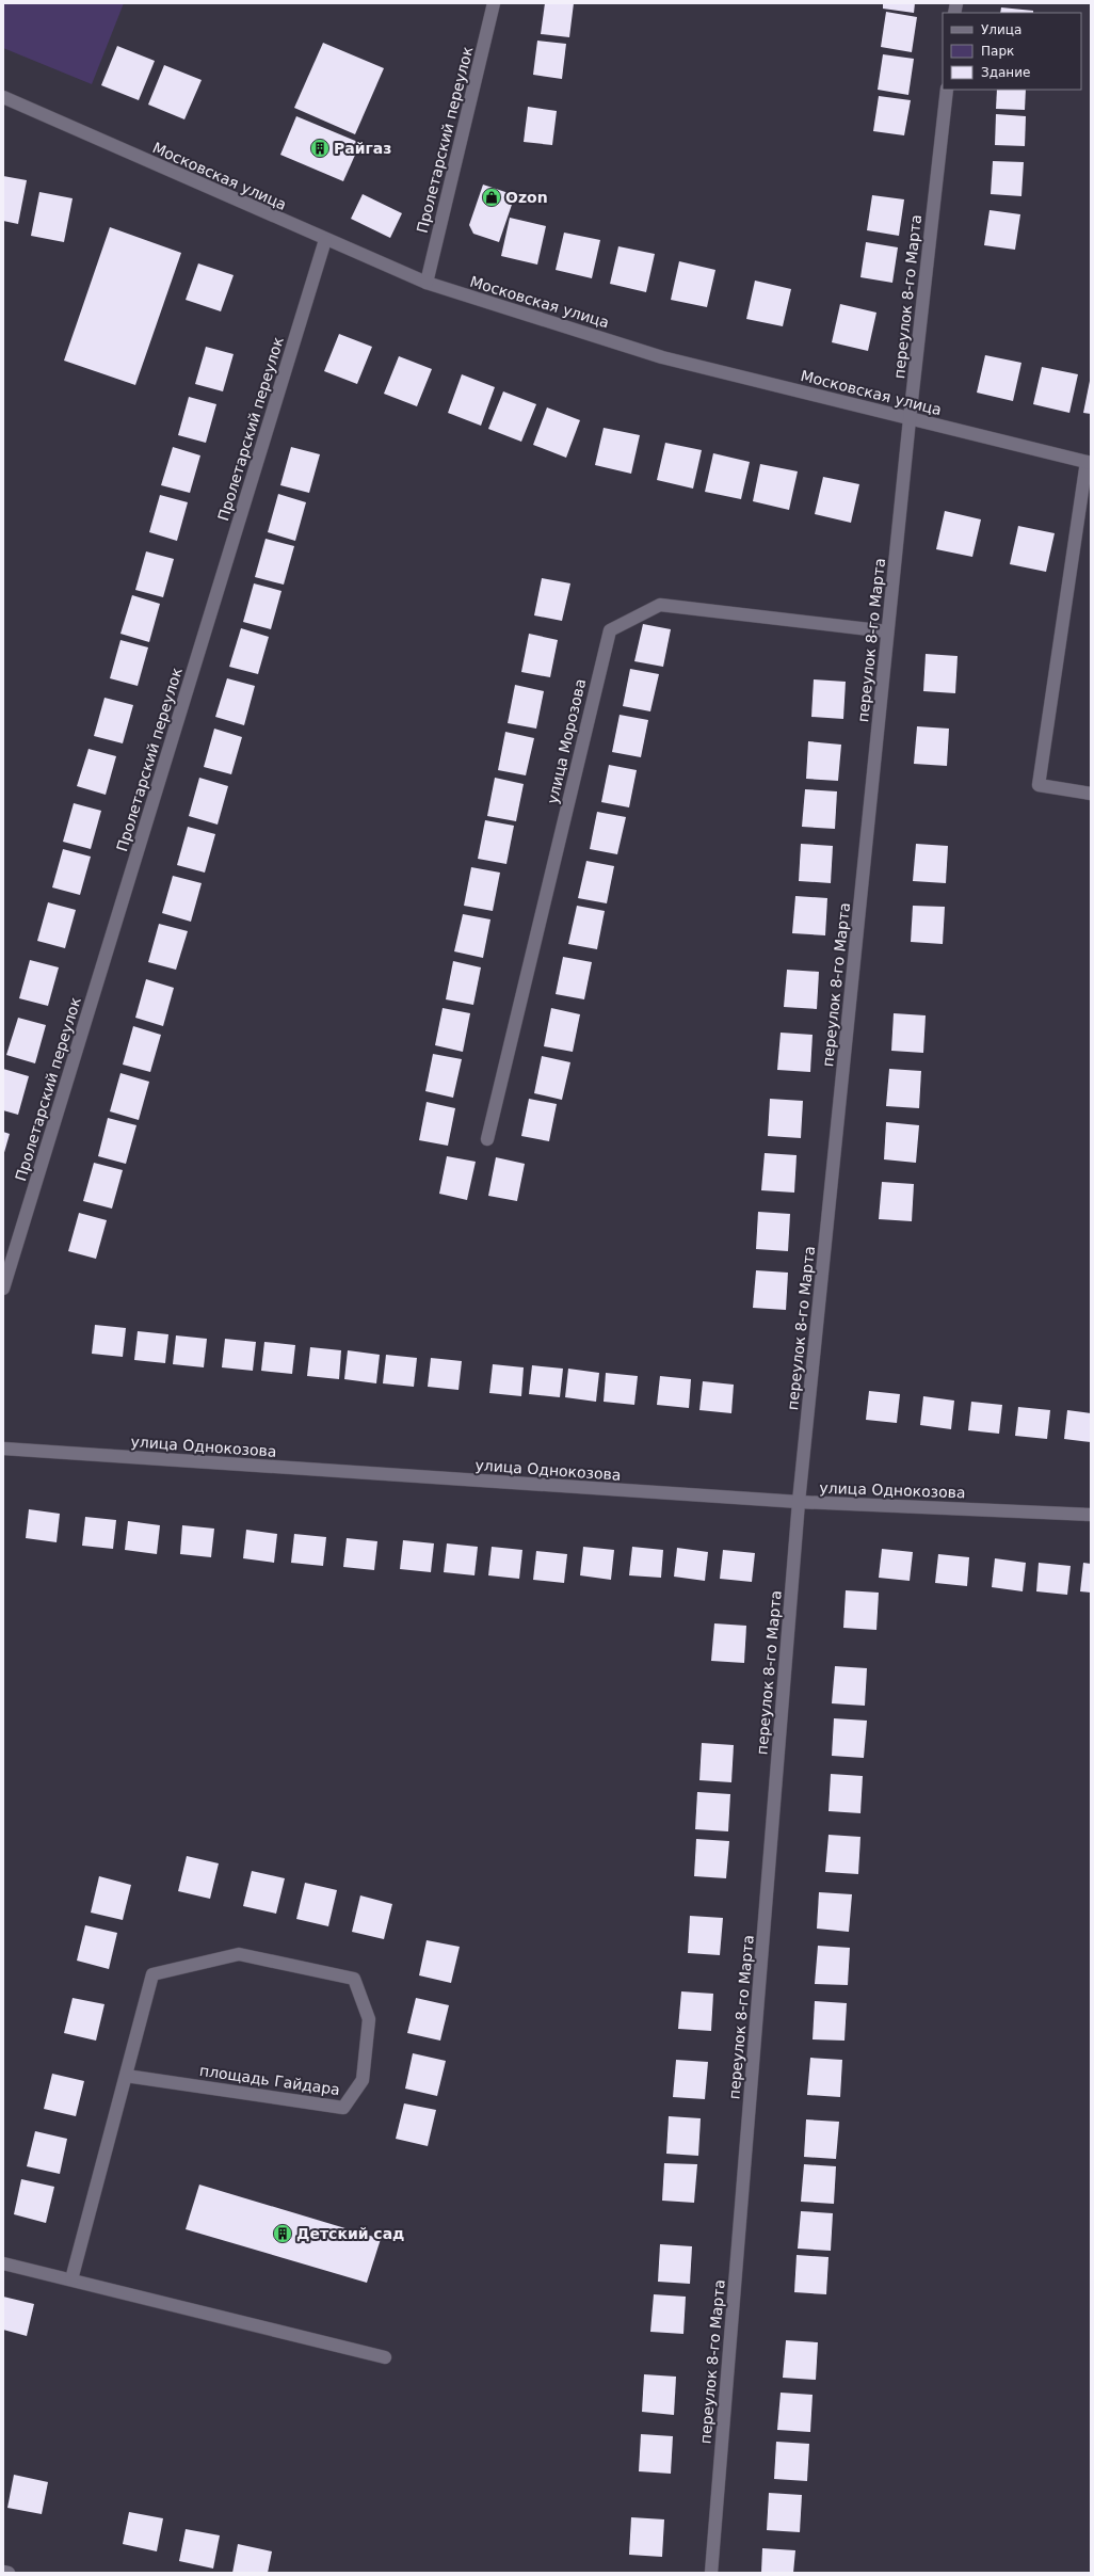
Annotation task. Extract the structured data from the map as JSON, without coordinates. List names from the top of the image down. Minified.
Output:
{"streets":{"street":["Пролетарский переулок","Московская улица","переулок 8-го Марта","улица Морозова","улица Однокозова","площадь Гайдара"]},"crossings":[["Пролетарский переулок","Московская улица"],["Московская улица","переулок 8-го Марта"],["переулок 8-го Марта","улица Морозова"],["переулок 8-го Марта","улица Однокозова"]],"places":{"building":["Райгаз","Детский сад"],"shop":["Ozon"]},"legend":["Улица","Парк","Здание"]}
